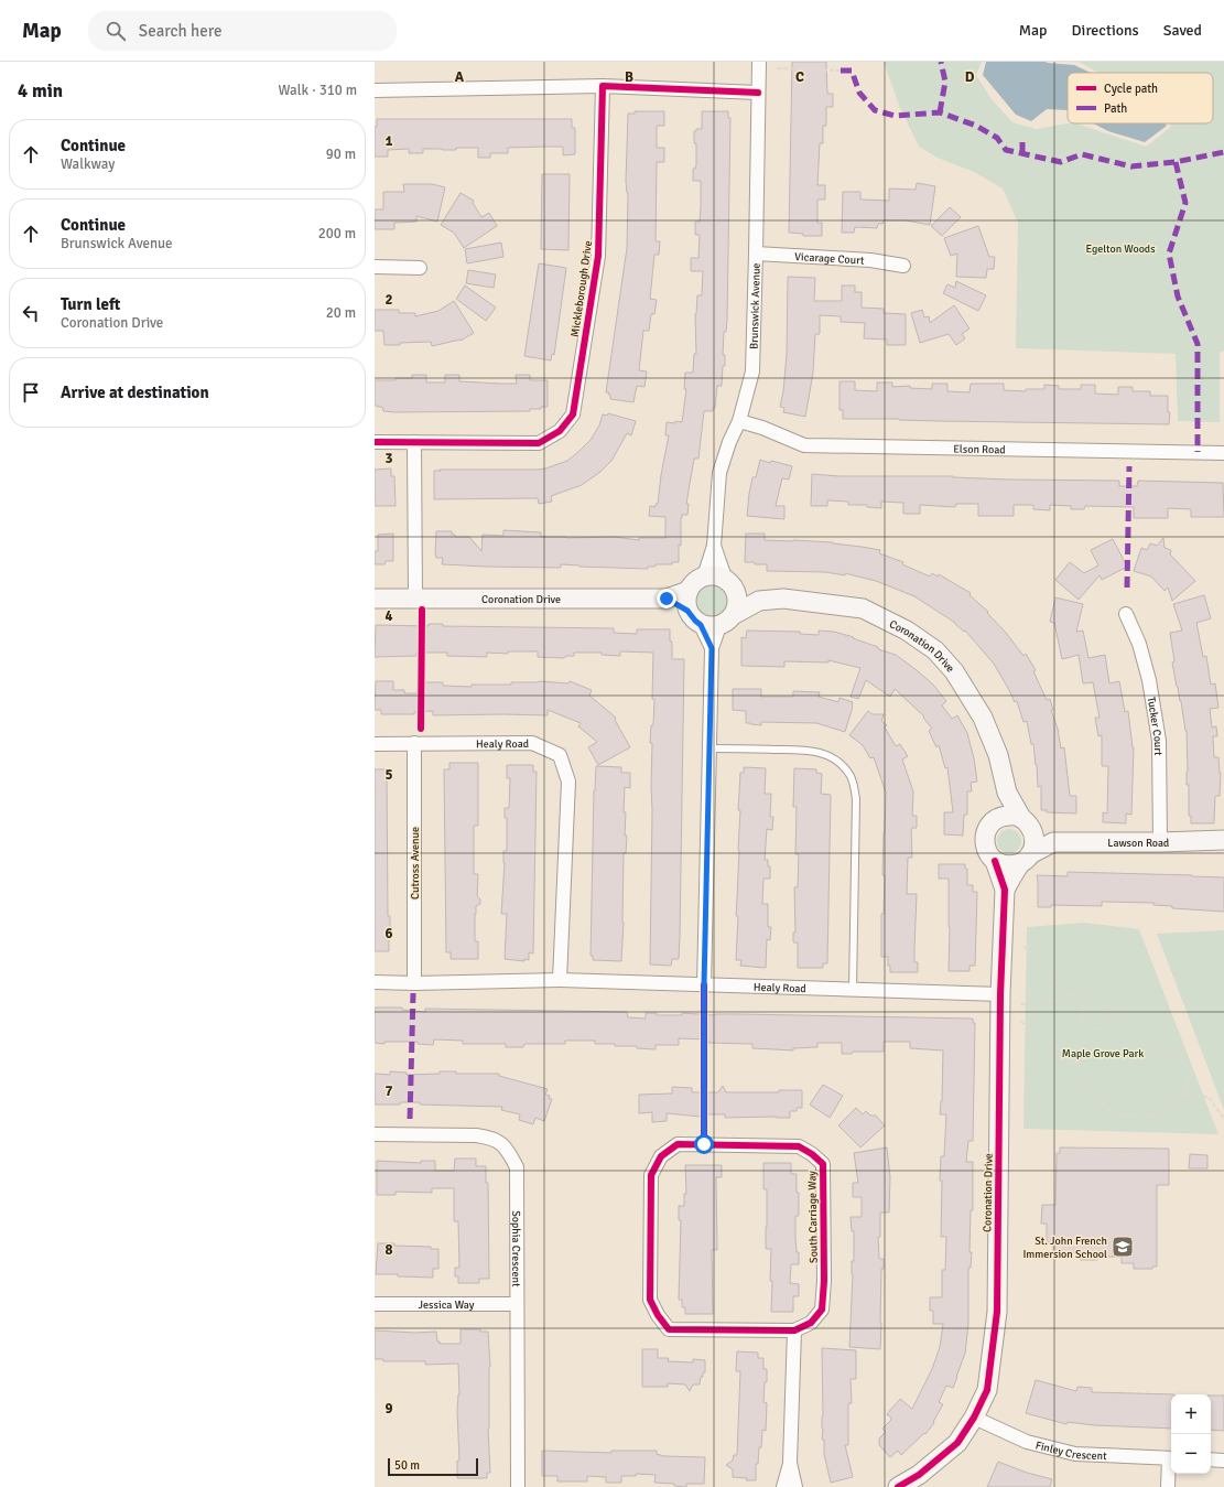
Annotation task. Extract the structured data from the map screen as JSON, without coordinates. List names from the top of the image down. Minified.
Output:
{"streets":{"street":["Vicarage Court","Mickleborough Drive","Brunswick Avenue","Elson Road","Coronation Drive","Tucker Court","Healy Road","Lawson Road","Cutross Avenue","South Carriage Way","Sophia Crescent","Jessica Way","Finley Crescent"]},"crossings":[["Vicarage Court","Brunswick Avenue"],["Brunswick Avenue","Elson Road"],["Brunswick Avenue","Coronation Drive"],["Coronation Drive","Healy Road"],["Coronation Drive","Lawson Road"],["Coronation Drive","Finley Crescent"],["Tucker Court","Lawson Road"],["Healy Road","Cutross Avenue"],["Sophia Crescent","Jessica Way"]],"parks":["Egelton Woods","Maple Grove Park"],"places":{"school or university":["St. John French Immersion School"]},"legend":["Cycle path","Path"],"scale_bar":"50 m","page":{"header":"Map","search":"Search here","nav":["Map","Directions","Saved"],"heading":["4 min","Walk · 310 m"],"list":[["Continue","Walkway","90 m"],["Continue","Brunswick Avenue","200 m"],["Turn left","Coronation Drive","20 m"],"Arrive at destination"],"map_buttons":["+","−"],"scale":"50 m"},"grid":{"columns":["A","B","C","D"],"rows":["1","2","3","4","5","6","7","8","9"]}}
